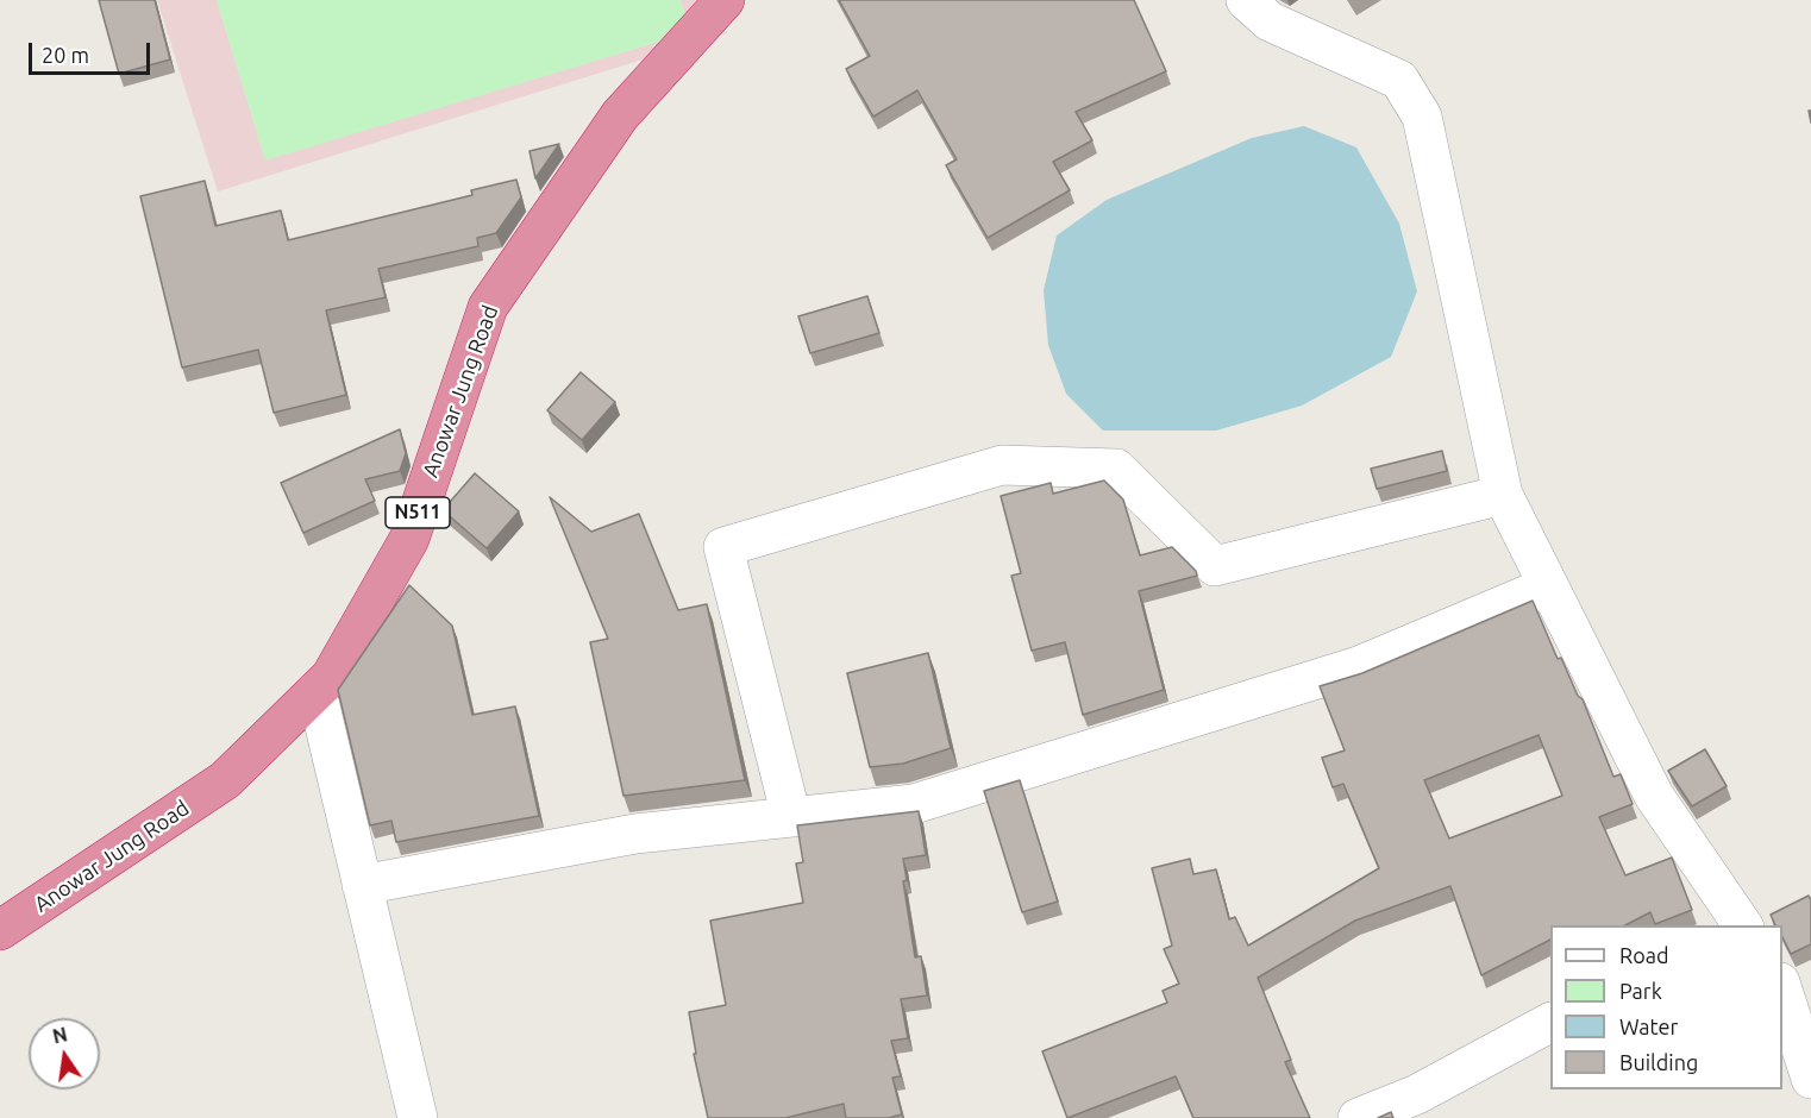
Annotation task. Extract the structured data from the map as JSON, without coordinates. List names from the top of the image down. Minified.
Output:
{"streets":{"highway":["Anowar Jung Road","N511"]},"legend":["Road","Park","Water","Building"],"scale_bar":"20 m","north":"top"}
